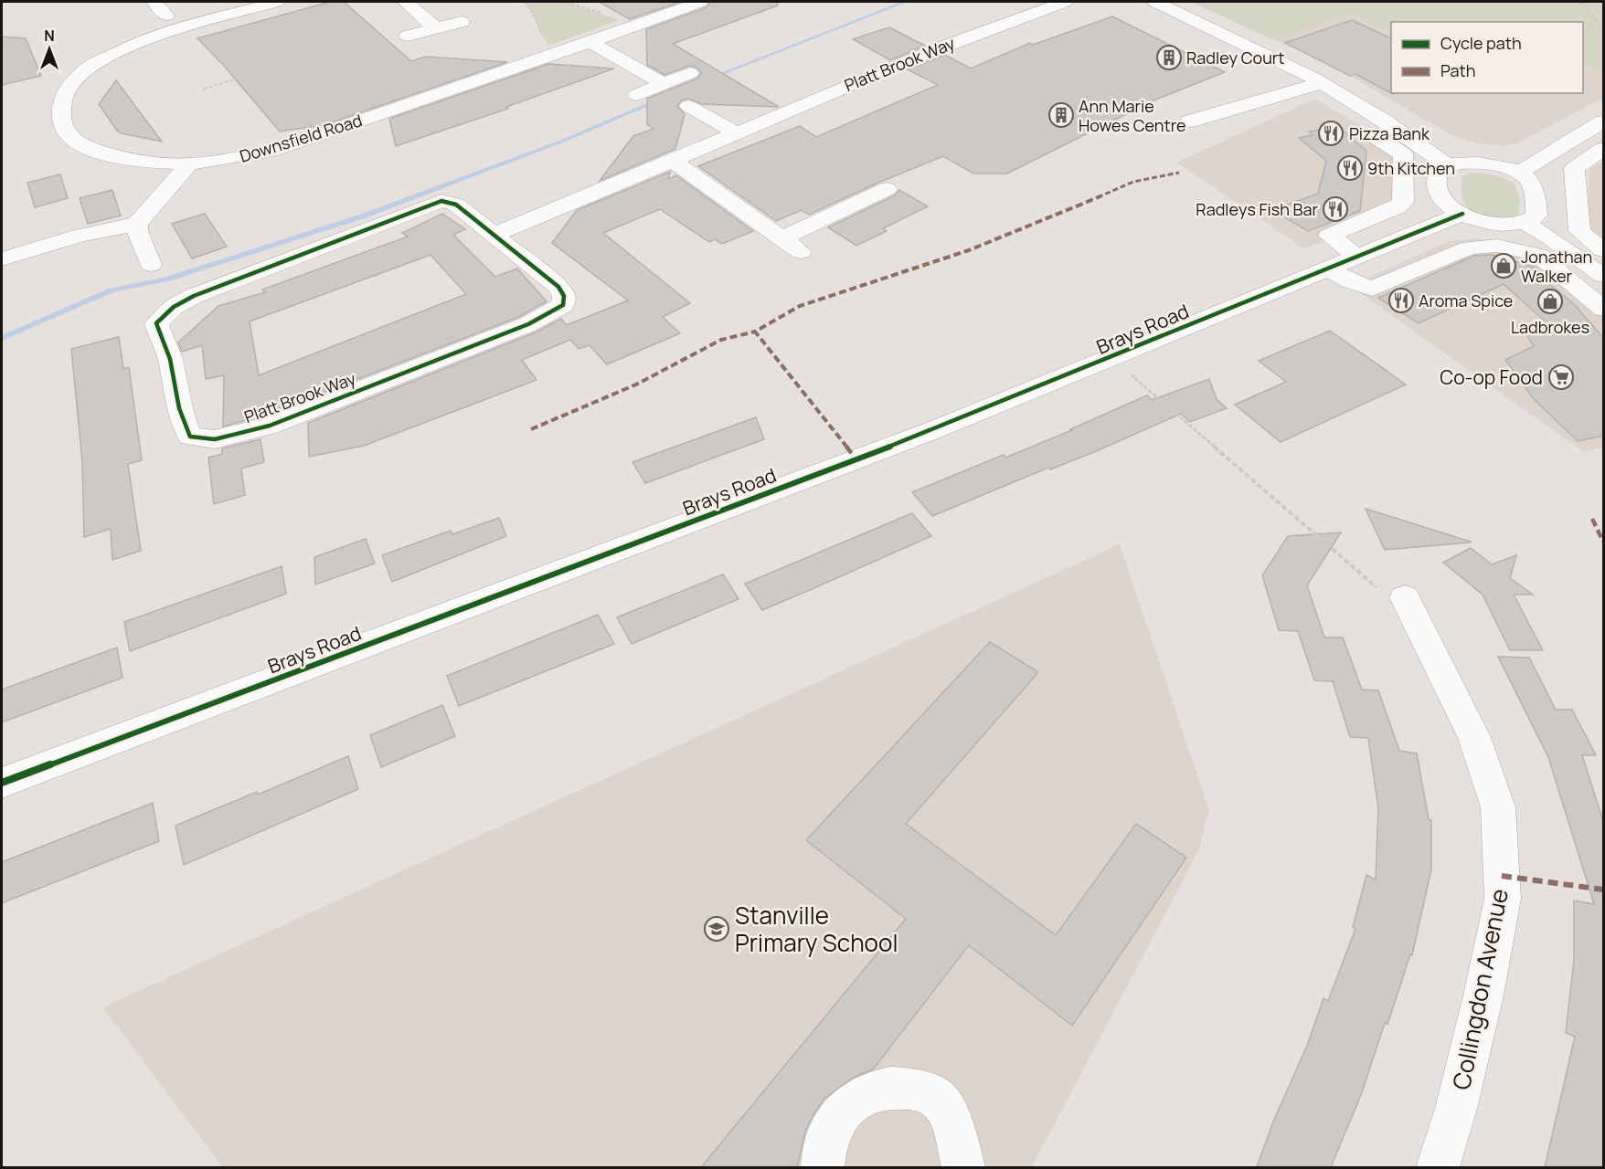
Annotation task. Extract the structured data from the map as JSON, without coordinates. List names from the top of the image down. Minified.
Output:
{"streets":{"street":["Platt Brook Way","Downsfield Road","Brays Road","Collingdon Avenue"]},"places":{"building":["Radley Court","Ann Marie Howes Centre"],"restaurant":["Pizza Bank","9th Kitchen","Radleys Fish Bar","Aroma Spice"],"shop":["Jonathan Walker","Ladbrokes"],"supermarket":["Co-op Food"],"school or university":["Stanville Primary School"]},"legend":["Cycle path","Path"],"north":"top"}
